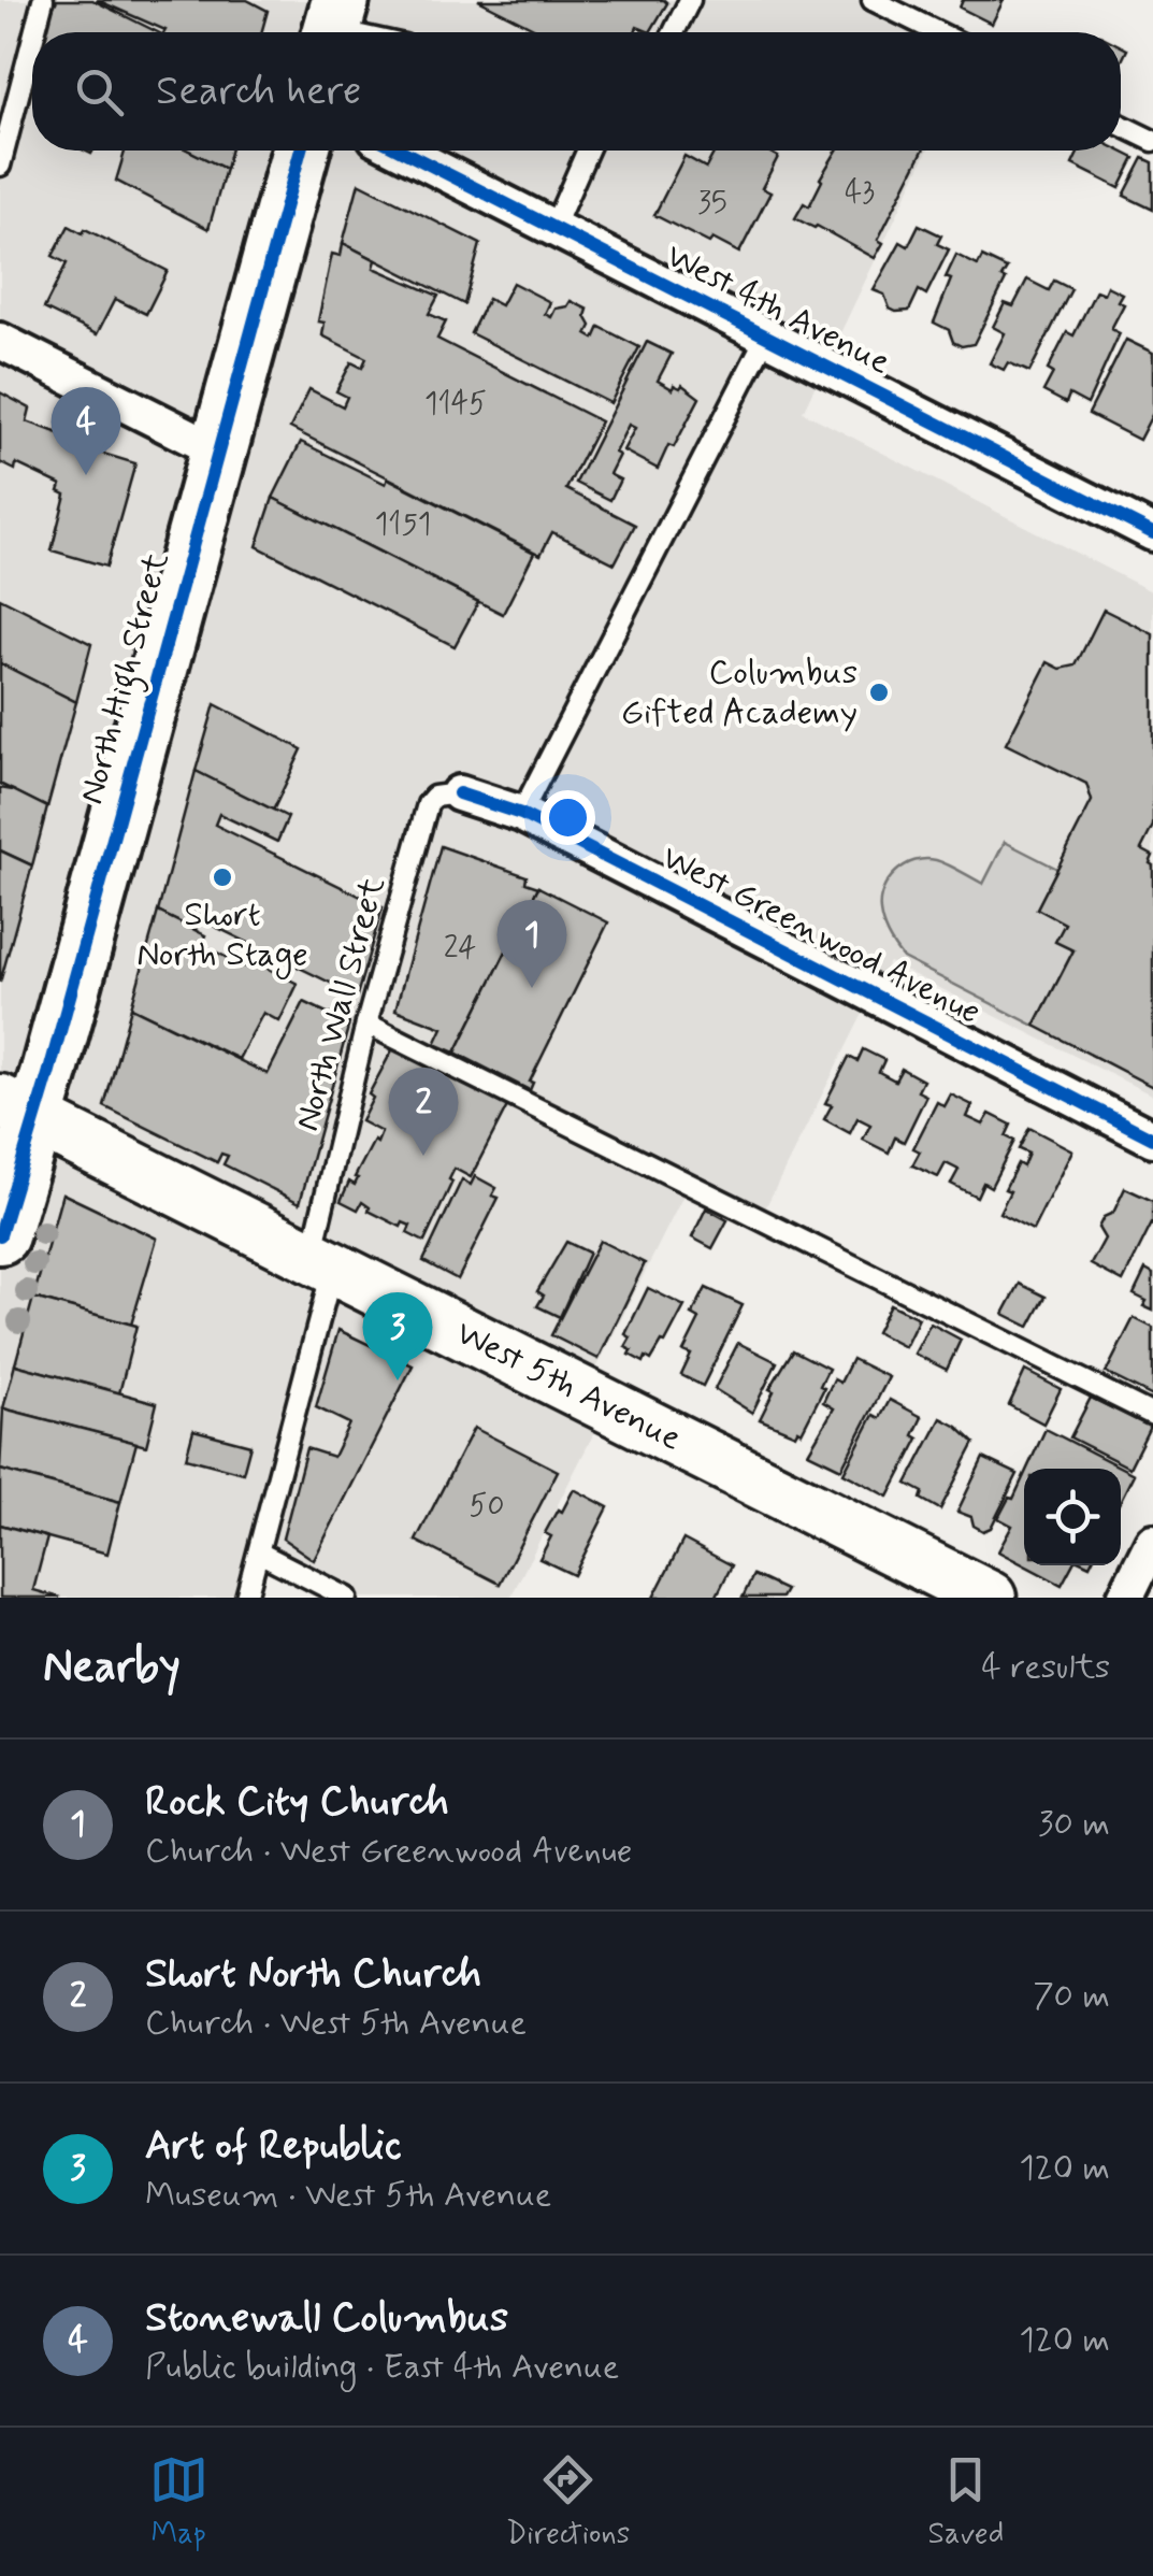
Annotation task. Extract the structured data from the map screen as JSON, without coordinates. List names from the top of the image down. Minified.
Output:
{"streets":{"main road":["North High Street","West 5th Avenue"],"street":["West 4th Avenue","West Greenwood Avenue"],"lane":["North Wall Street"]},"crossings":[["North High Street","West 5th Avenue"],["West Greenwood Avenue","North Wall Street"],["North Wall Street","West 5th Avenue"]],"places":["Columbus Gifted Academy","Short North Stage"],"house_numbers":["43","35","1145","1151","24","50"],"page":{"search":"Search here","pins":["4","1","2","3"],"heading":["Nearby","4 results"],"list":[{"mark":"1","name":"Rock City Church","note":"Church · West Greenwood Avenue","value":"30 m"},{"mark":"2","name":"Short North Church","note":"Church · West 5th Avenue","value":"70 m"},{"mark":"3","name":"Art of Republic","note":"Museum · West 5th Avenue","value":"120 m"},{"mark":"4","name":"Stonewall Columbus","note":"Public building · East 4th Avenue","value":"120 m"}],"nav":["Map","Directions","Saved"]}}
